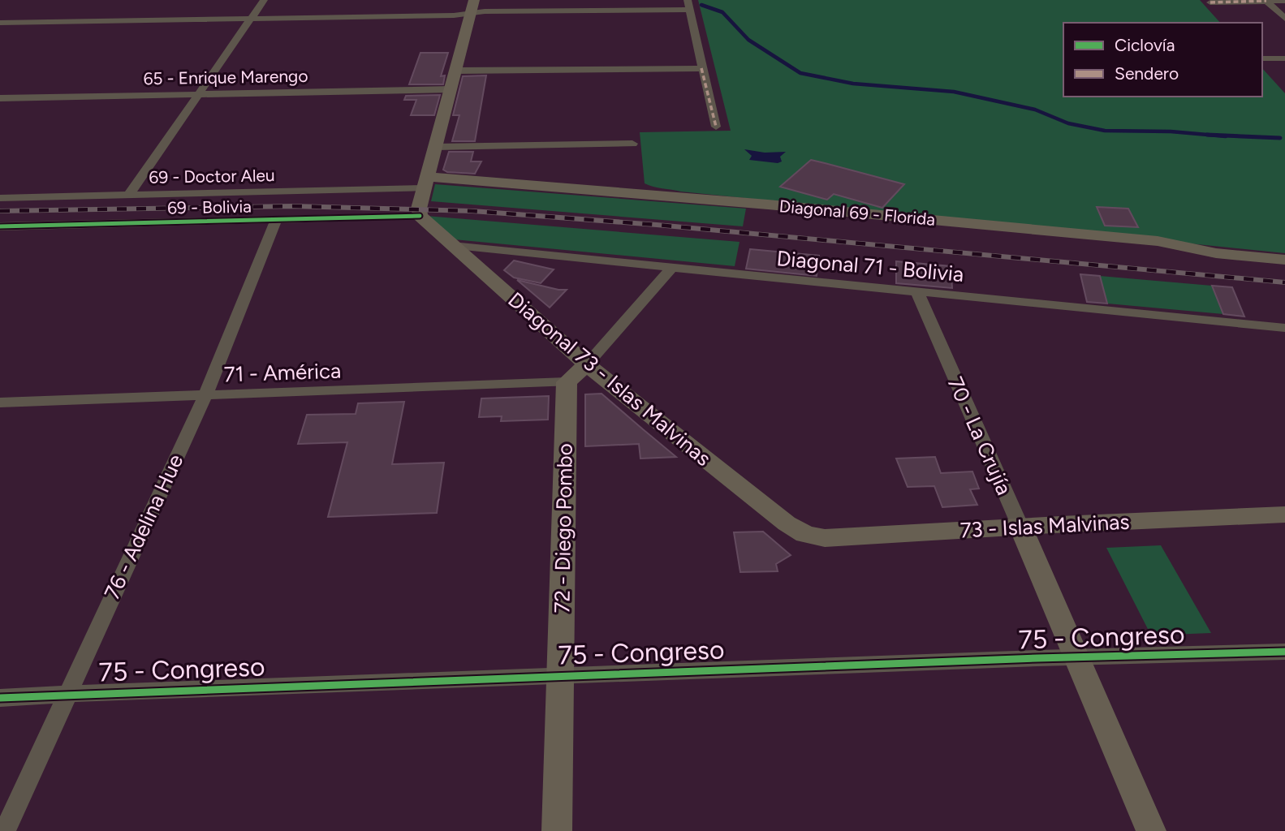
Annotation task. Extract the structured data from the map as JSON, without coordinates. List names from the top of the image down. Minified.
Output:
{"streets":{"main road":["Diagonal 73 - Islas Malvinas"],"street":["65 - Enrique Marengo","69 - Doctor Aleu","69 - Bolivia","Diagonal 69 - Florida","Diagonal 71 - Bolivia","71 - América","70 - La Crujía","73 - Islas Malvinas","76 - Adelina Hue","72 - Diego Pombo","75 - Congreso"]},"crossings":[["69 - Doctor Aleu","Diagonal 69 - Florida"],["69 - Bolivia","Diagonal 73 - Islas Malvinas"],["69 - Bolivia","76 - Adelina Hue"],["Diagonal 71 - Bolivia","Diagonal 73 - Islas Malvinas"],["Diagonal 71 - Bolivia","70 - La Crujía"],["71 - América","76 - Adelina Hue"],["71 - América","72 - Diego Pombo"],["Diagonal 73 - Islas Malvinas","73 - Islas Malvinas"],["70 - La Crujía","73 - Islas Malvinas"],["70 - La Crujía","75 - Congreso"],["76 - Adelina Hue","75 - Congreso"],["72 - Diego Pombo","75 - Congreso"]],"legend":["Ciclovía","Sendero"]}
